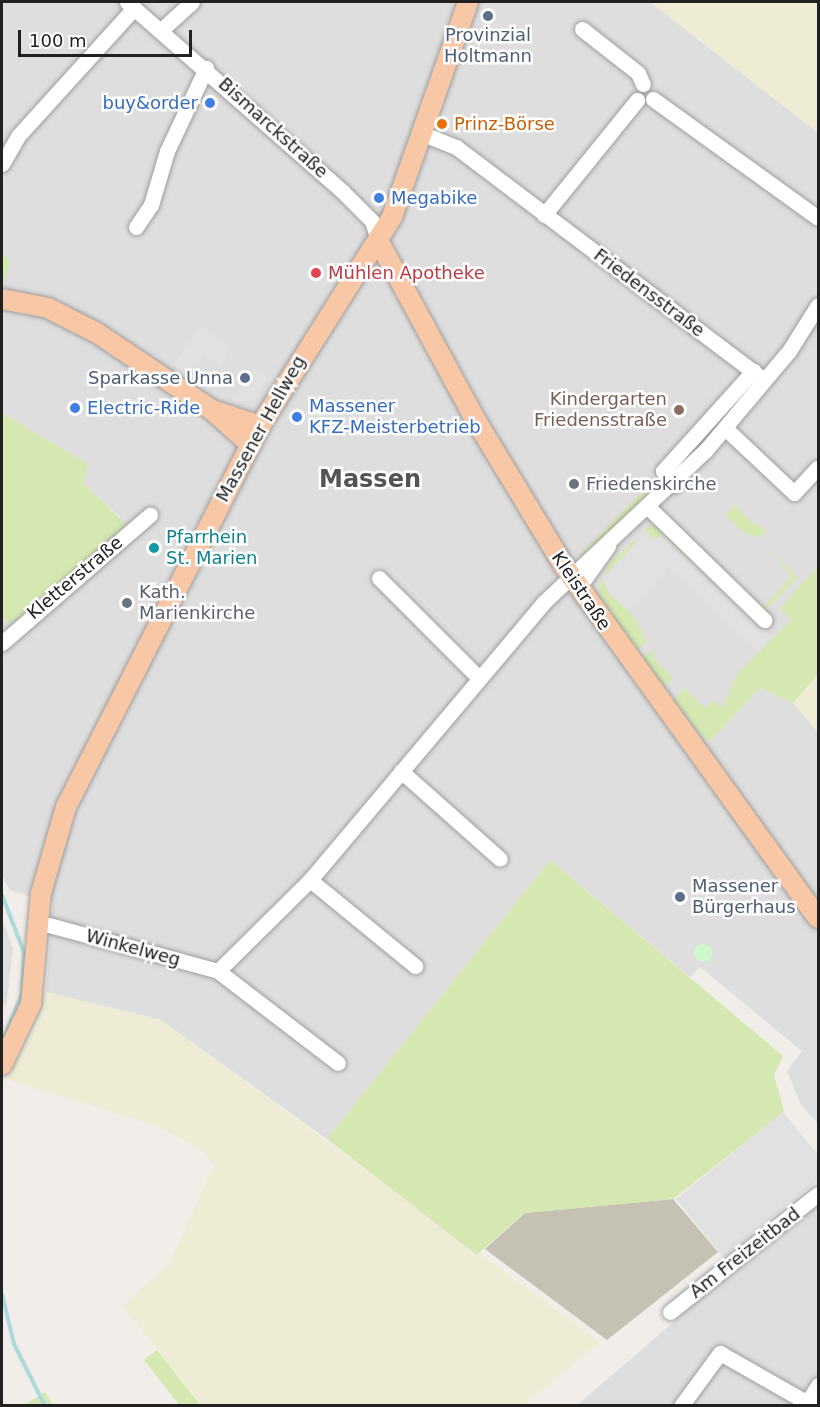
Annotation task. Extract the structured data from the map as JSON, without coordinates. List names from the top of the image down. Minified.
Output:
{"streets":{"main road":["Massener Hellweg","Kleistraße"],"street":["Bismarckstraße","Friedensstraße","Kletterstraße","Winkelweg","Am Freizeitbad"]},"crossings":[["Bismarckstraße","Massener Hellweg"],["Bismarckstraße","Kleistraße"],["Friedensstraße","Massener Hellweg"],["Massener Hellweg","Kleistraße"]],"districts":["Massen"],"places":["Provinzial Holtmann","buy&order","Prinz-Börse","Megabike","Mühlen Apotheke","Sparkasse Unna","Electric-Ride","Kindergarten Friedensstraße","Massener KFZ-Meisterbetrieb","Friedenskirche","Pfarrhein St. Marien","Kath. Marienkirche","Massener Bürgerhaus"],"scale_bar":"100 m"}
